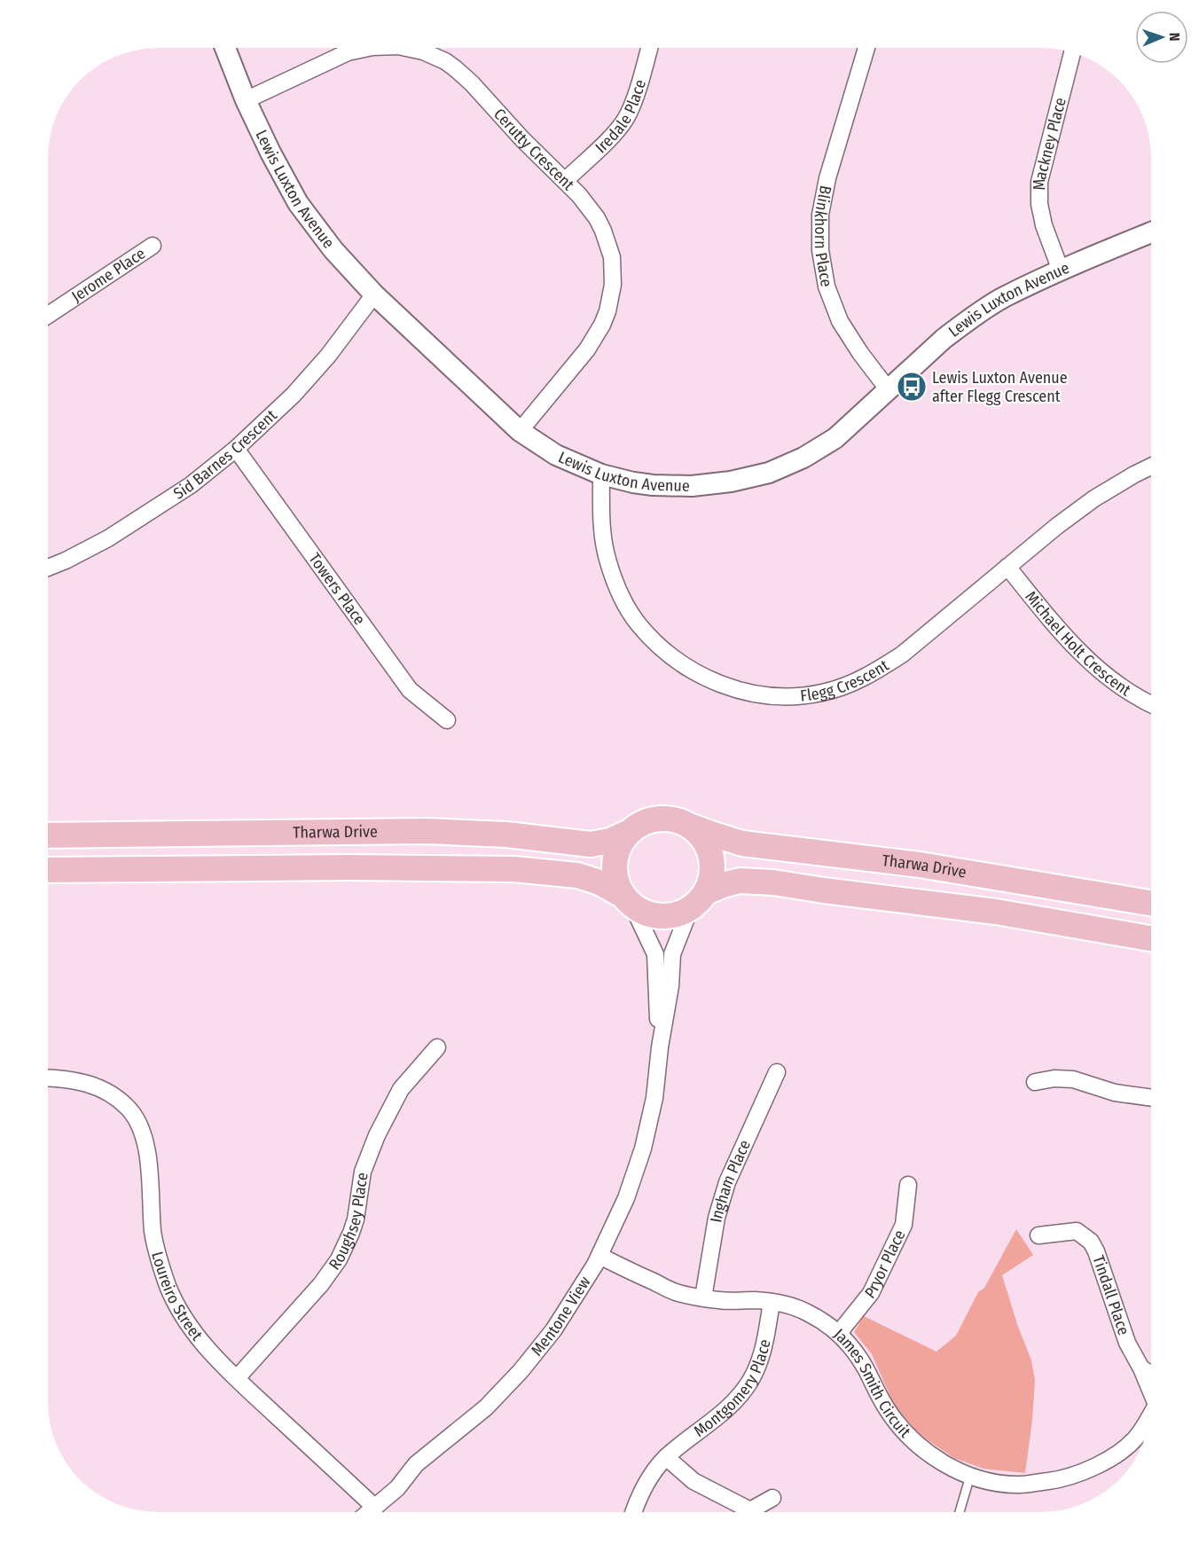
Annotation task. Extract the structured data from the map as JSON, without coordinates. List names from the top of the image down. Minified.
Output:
{"streets":{"main road":["Tharwa Drive"],"street":["Iredale Place","Mackney Place","Cerutty Crescent","Lewis Luxton Avenue","Blinkhorn Place","Jerome Place","Sid Barnes Crescent","Towers Place","Michael Holt Crescent","Flegg Crescent","Ingham Place","Roughsey Place","Pryor Place","Loureiro Street","Tindall Place","Mentone View","James Smith Circuit","Montgomery Place"]},"crossings":[["Iredale Place","Cerutty Crescent"],["Mackney Place","Lewis Luxton Avenue"],["Cerutty Crescent","Lewis Luxton Avenue"],["Lewis Luxton Avenue","Blinkhorn Place"],["Lewis Luxton Avenue","Sid Barnes Crescent"],["Lewis Luxton Avenue","Flegg Crescent"],["Sid Barnes Crescent","Towers Place"],["Michael Holt Crescent","Flegg Crescent"],["Tharwa Drive","Mentone View"],["Ingham Place","James Smith Circuit"],["Roughsey Place","Loureiro Street"],["Pryor Place","James Smith Circuit"],["Loureiro Street","Mentone View"],["Mentone View","James Smith Circuit"],["James Smith Circuit","Montgomery Place"]],"places":{"bus stop":["Lewis Luxton Avenue after Flegg Crescent"]},"north":"right"}
